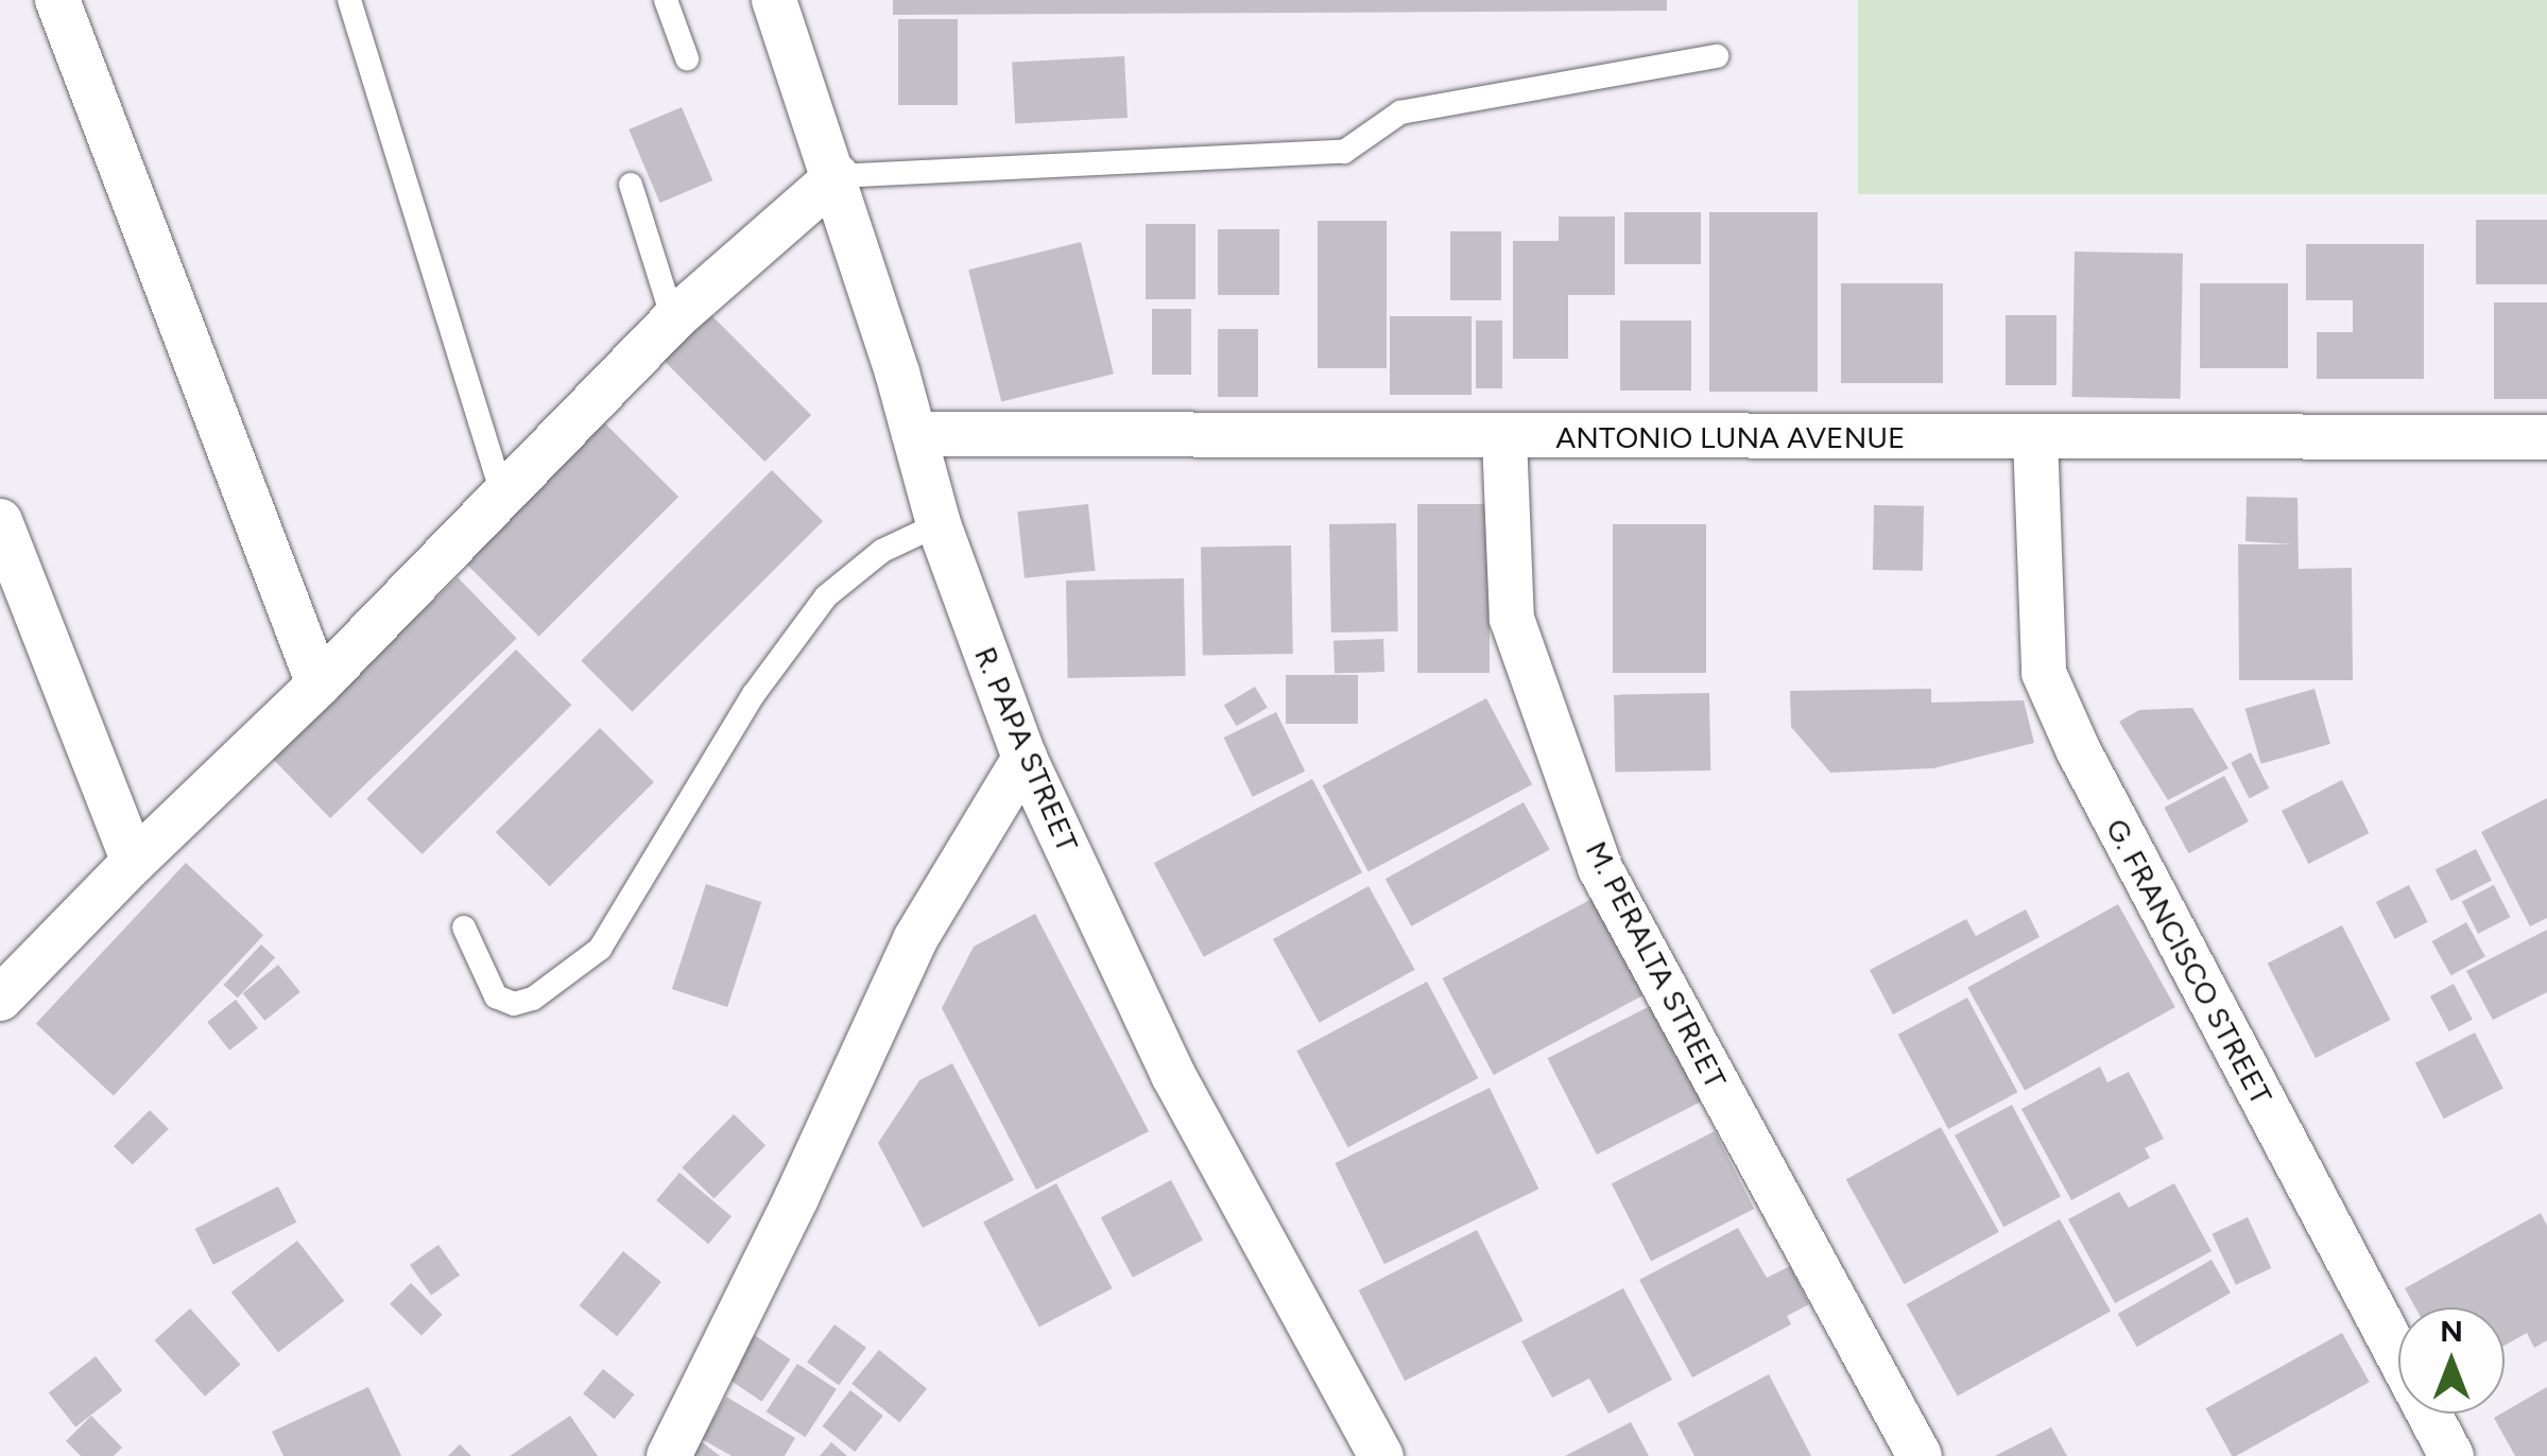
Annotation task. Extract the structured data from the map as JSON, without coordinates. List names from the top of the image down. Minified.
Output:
{"streets":{"street":["ANTONIO LUNA AVENUE","R. PAPA STREET","G. FRANCISCO STREET","M. PERALTA STREET"]},"crossings":[["ANTONIO LUNA AVENUE","R. PAPA STREET"],["ANTONIO LUNA AVENUE","G. FRANCISCO STREET"],["ANTONIO LUNA AVENUE","M. PERALTA STREET"]],"north":"top"}
